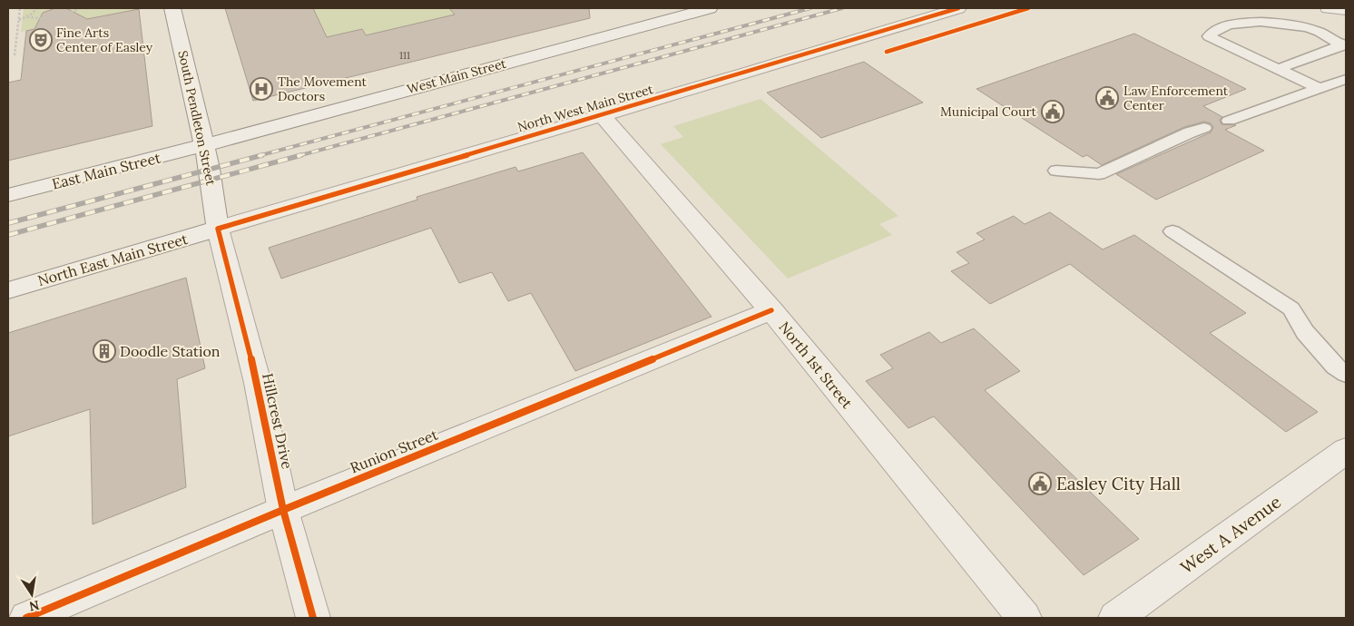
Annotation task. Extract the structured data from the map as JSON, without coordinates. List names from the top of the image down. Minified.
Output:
{"streets":{"street":["West Main Street","North West Main Street","South Pendleton Street","East Main Street","North East Main Street","North 1st Street","Hillcrest Drive","Runion Street","West A Avenue"]},"crossings":[["West Main Street","South Pendleton Street"],["West Main Street","East Main Street"],["North West Main Street","South Pendleton Street"],["North West Main Street","North East Main Street"],["North West Main Street","North 1st Street"],["North West Main Street","Hillcrest Drive"],["South Pendleton Street","East Main Street"],["South Pendleton Street","North East Main Street"],["South Pendleton Street","Hillcrest Drive"],["North East Main Street","Hillcrest Drive"],["North 1st Street","Runion Street"],["Hillcrest Drive","Runion Street"]],"places":{"theatre":["Fine Arts Center of Easley"],"hospital":["The Movement Doctors"],"public building":["Law Enforcement Center","Municipal Court","Easley City Hall"],"building":["Doodle Station"]},"house_numbers":["111"],"north":"bottom"}
